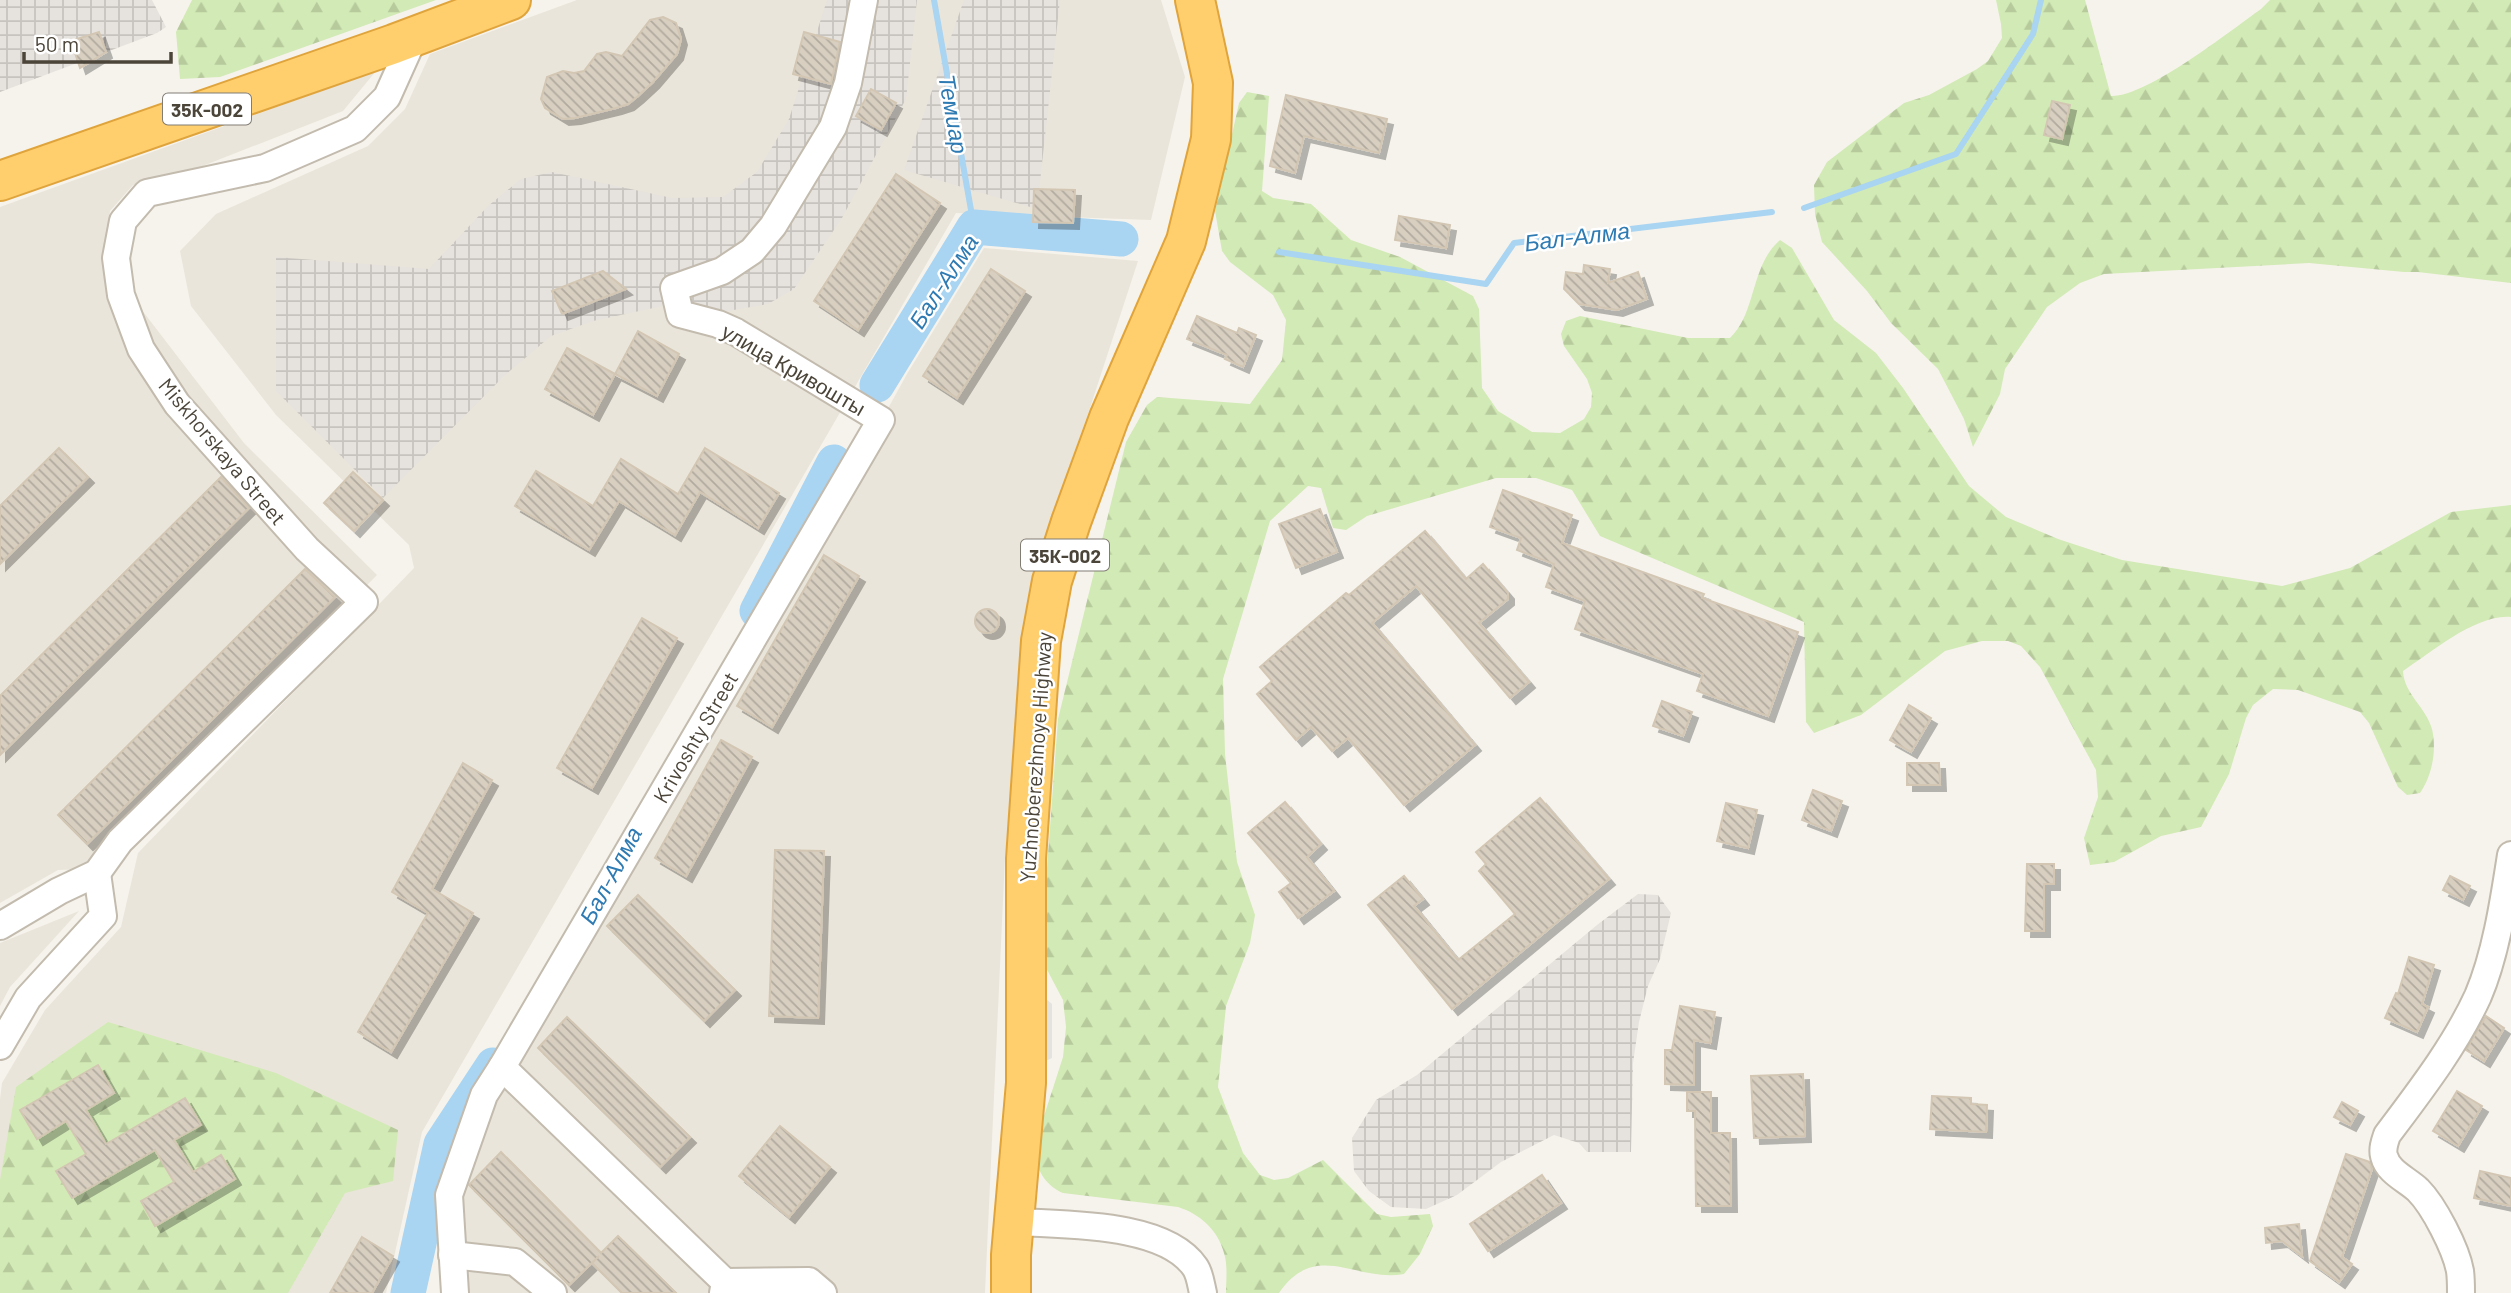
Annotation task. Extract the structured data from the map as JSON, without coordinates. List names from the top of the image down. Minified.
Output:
{"streets":{"highway":["35К-002","Yuzhnoberezhnoye Highway"],"street":["Miskhorskaya Street","Krivoshty Street"]},"crossings":[["35К-002","Miskhorskaya Street"]],"water":["Темиар","Бал-Алма"],"scale_bar":"50 m"}
